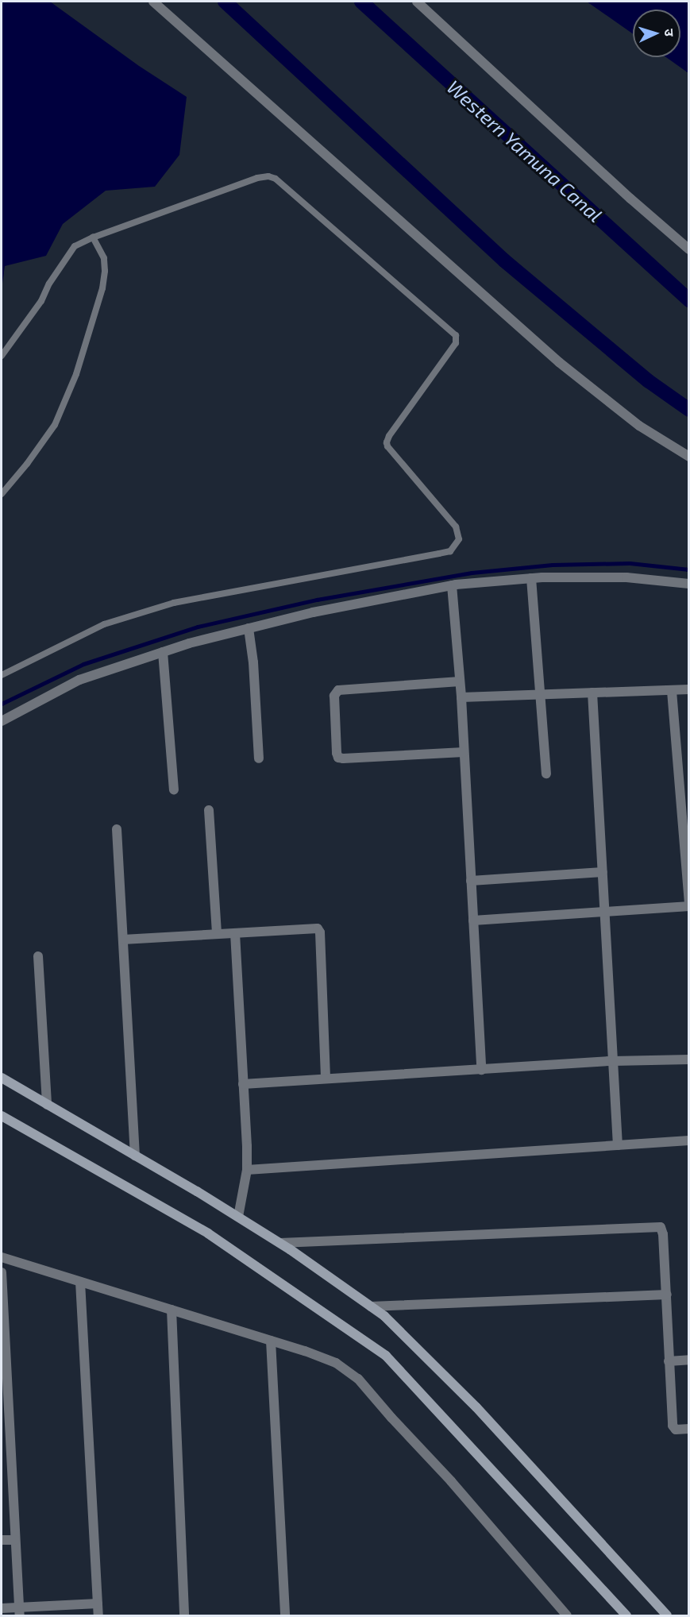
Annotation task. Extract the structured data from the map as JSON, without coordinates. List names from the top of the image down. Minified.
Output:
{"water":["Western Yamuna Canal"],"north":"right"}
